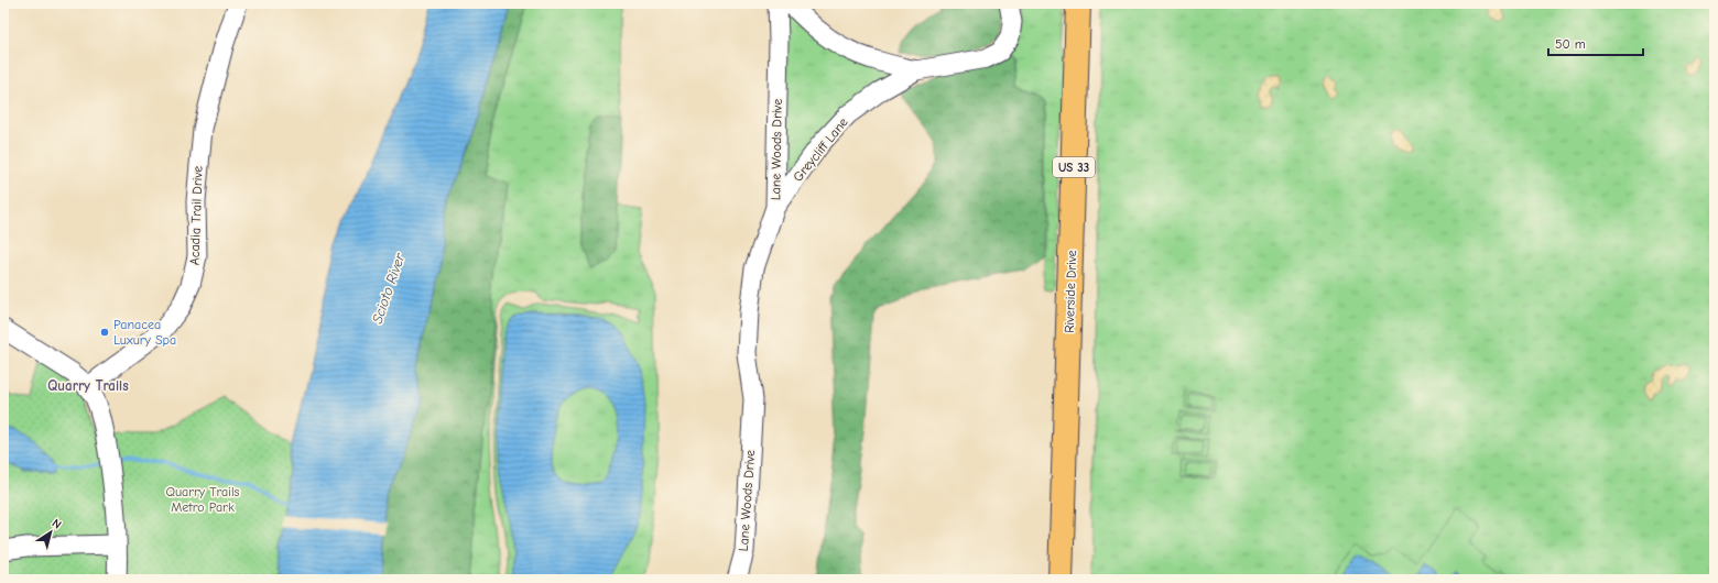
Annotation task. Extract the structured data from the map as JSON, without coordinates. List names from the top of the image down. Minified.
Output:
{"streets":{"main road":["US 33","Riverside Drive"],"street":["Lane Woods Drive","Greycliff Lane","Acadia Trail Drive"]},"crossings":[["Lane Woods Drive","Greycliff Lane"]],"districts":["Quarry Trails"],"water":["Scioto River"],"parks":["Quarry Trails Metro Park"],"places":["Panacea Luxury Spa"],"scale_bar":"50 m","north":"top right"}
